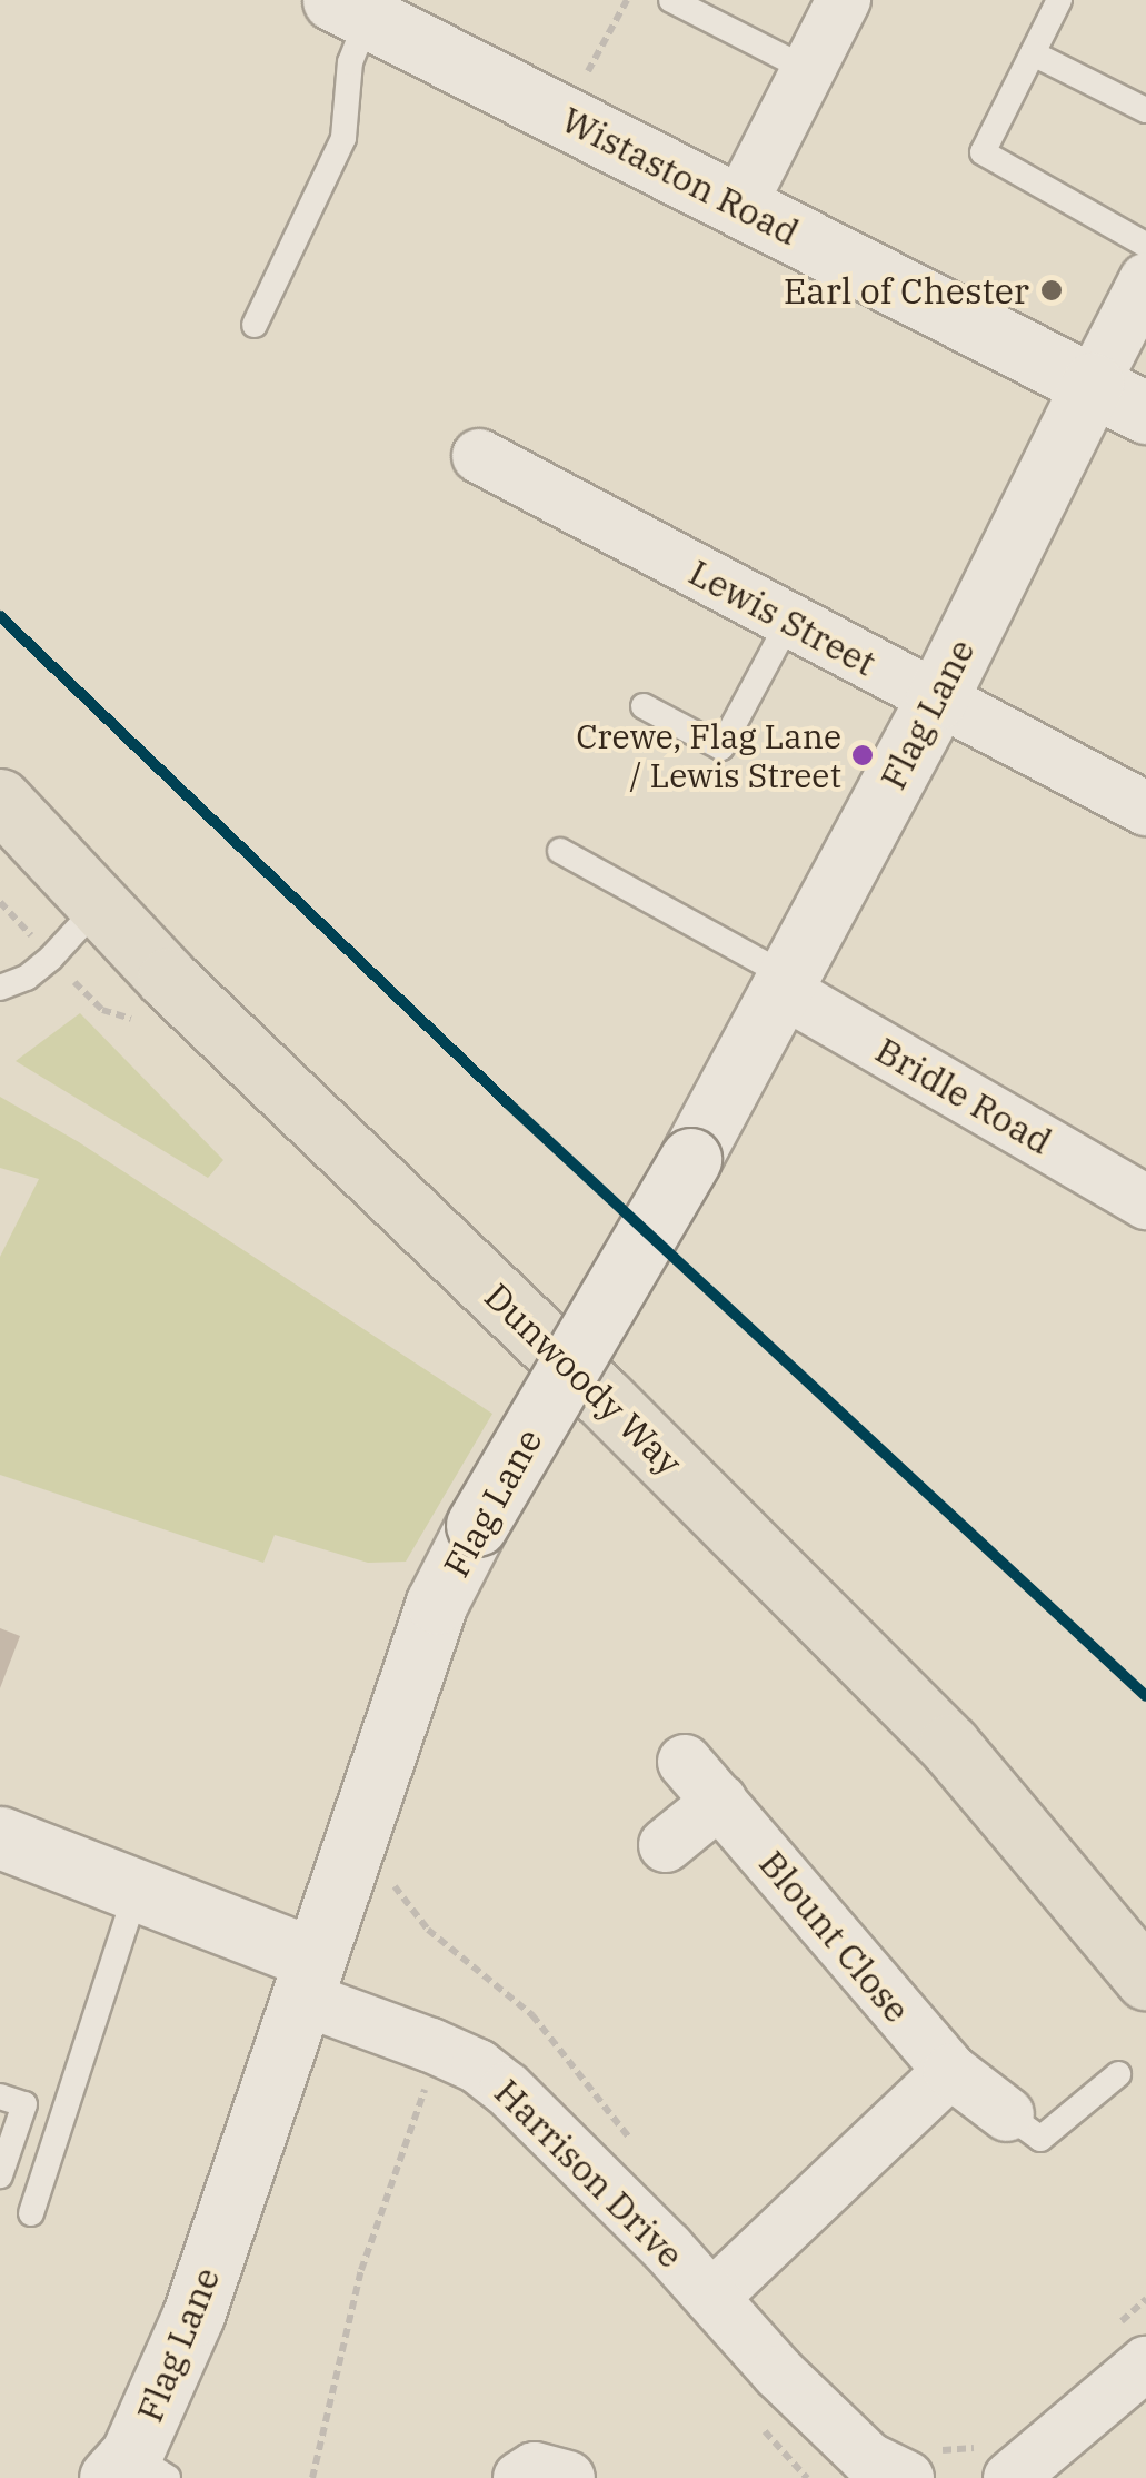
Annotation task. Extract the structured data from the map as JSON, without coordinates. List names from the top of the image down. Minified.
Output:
{"streets":{"main road":["Dunwoody Way"],"street":["Wistaston Road","Lewis Street","Flag Lane","Bridle Road","Blount Close","Harrison Drive"]},"crossings":[["Wistaston Road","Flag Lane"],["Lewis Street","Flag Lane"],["Flag Lane","Bridle Road"],["Flag Lane","Harrison Drive"]],"places":["Earl of Chester","Crewe, Flag Lane / Lewis Street"]}
